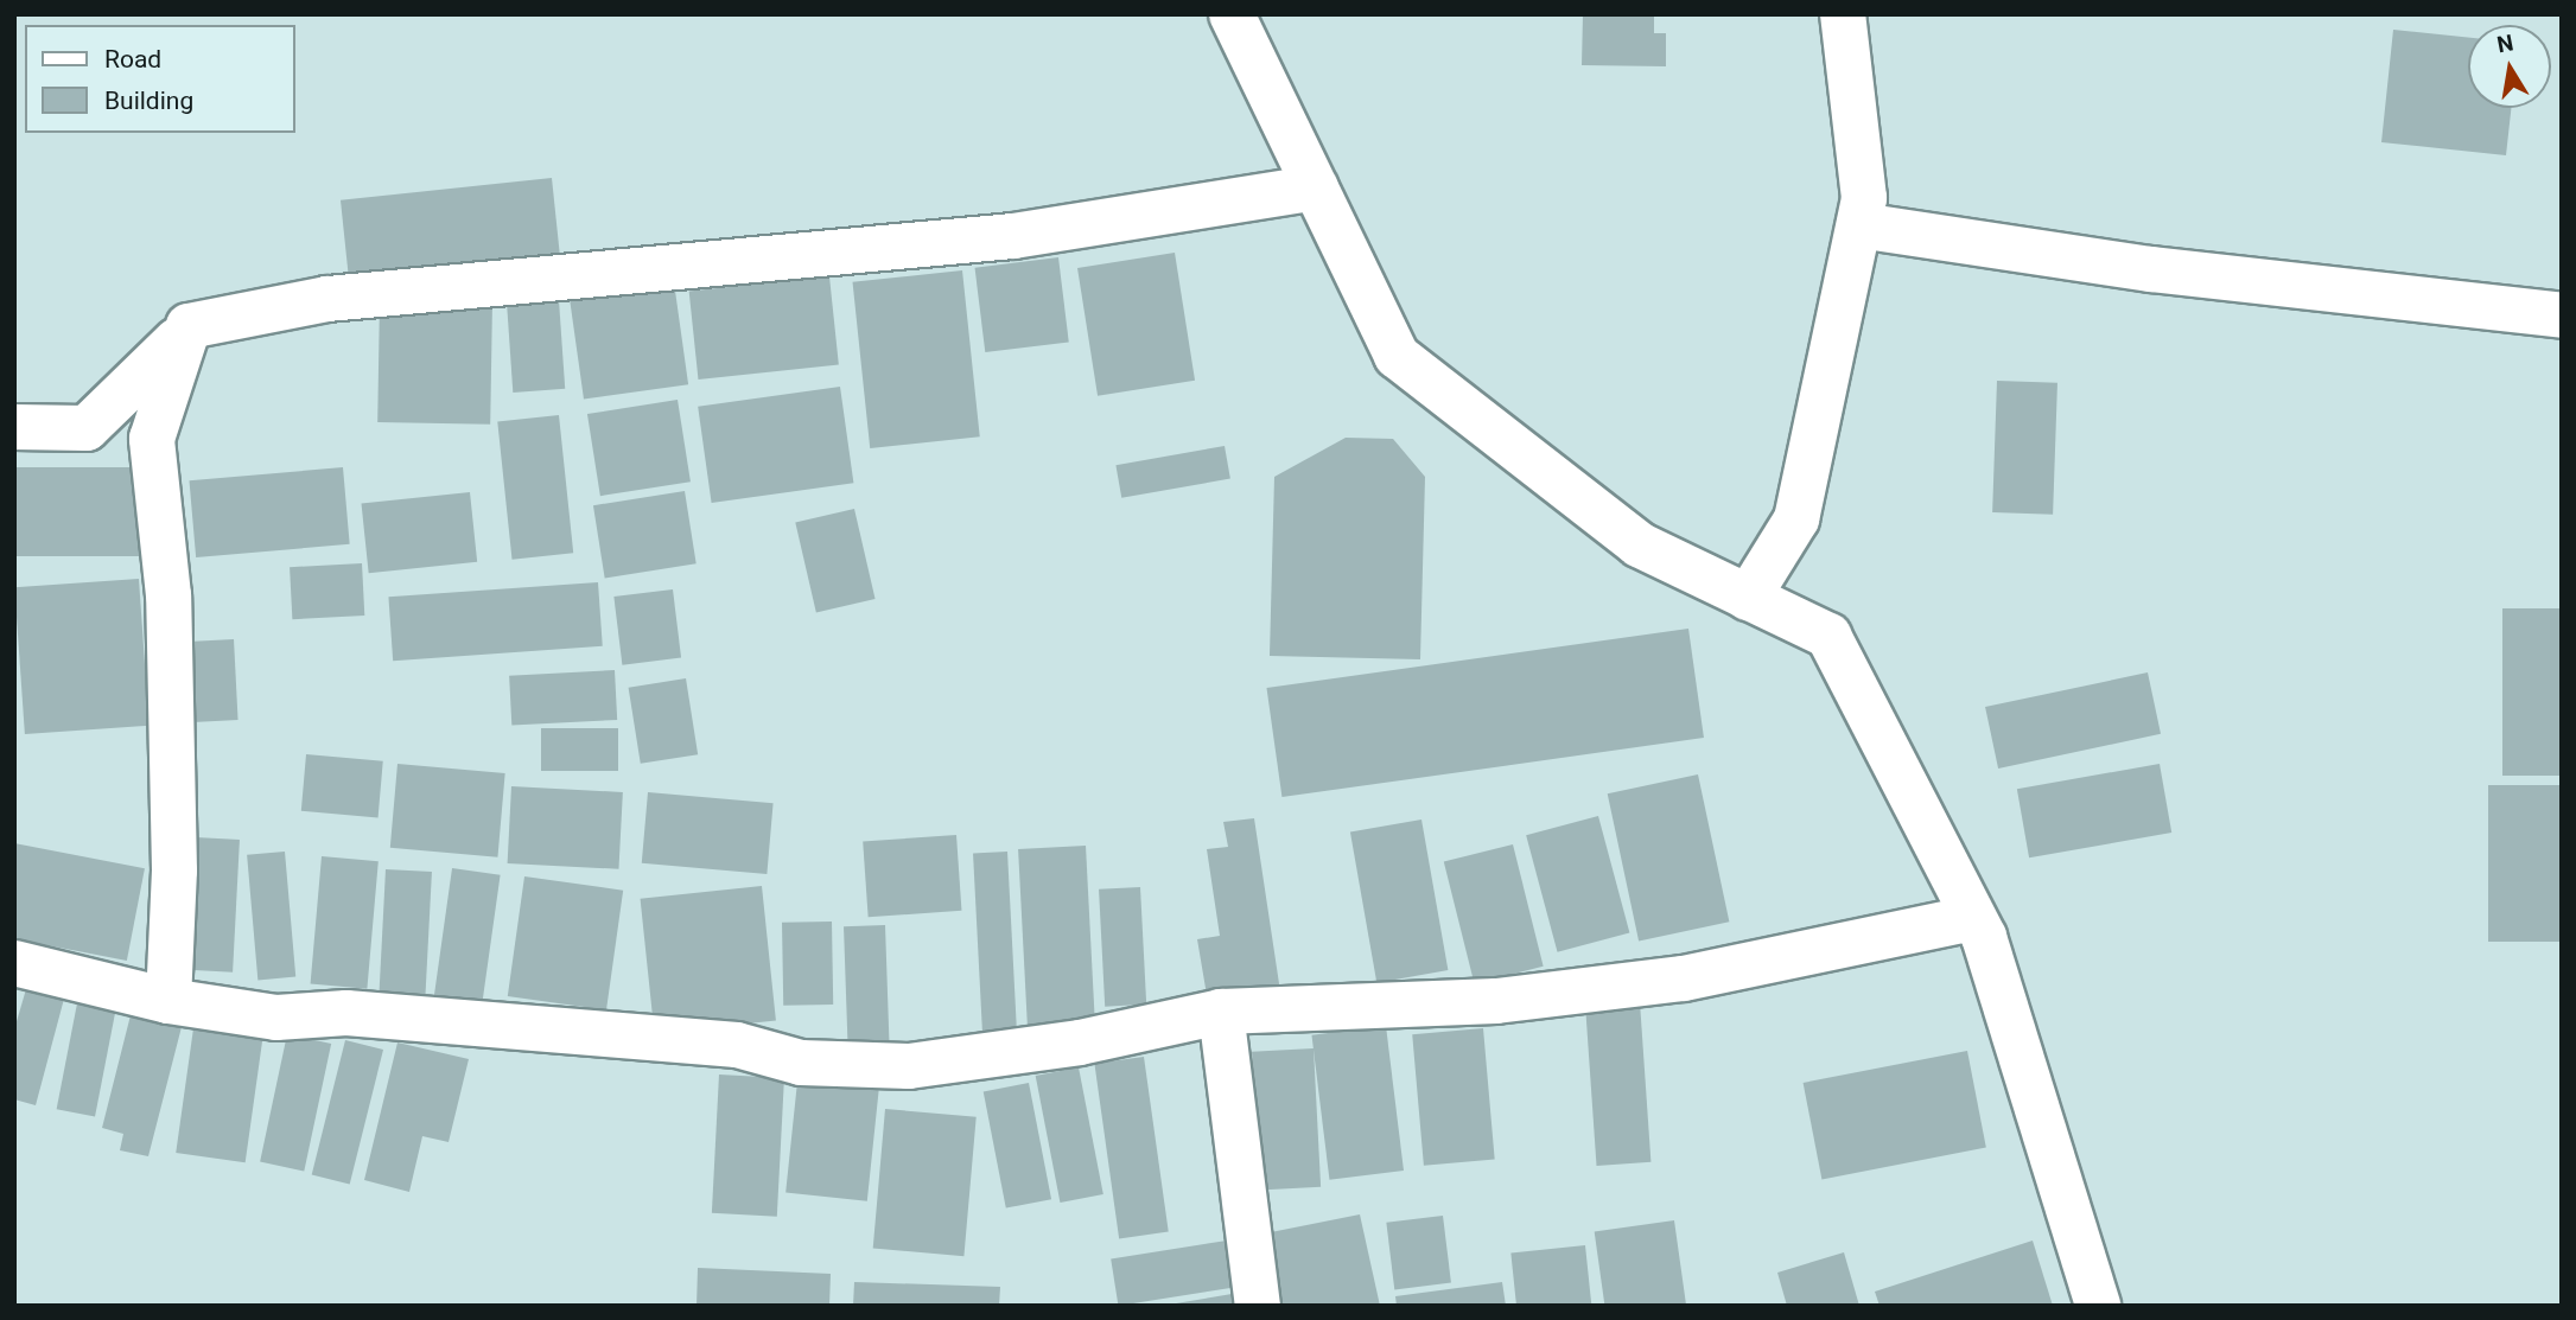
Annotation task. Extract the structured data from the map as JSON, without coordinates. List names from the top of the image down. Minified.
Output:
{"legend":["Road","Building"],"north":"top"}
